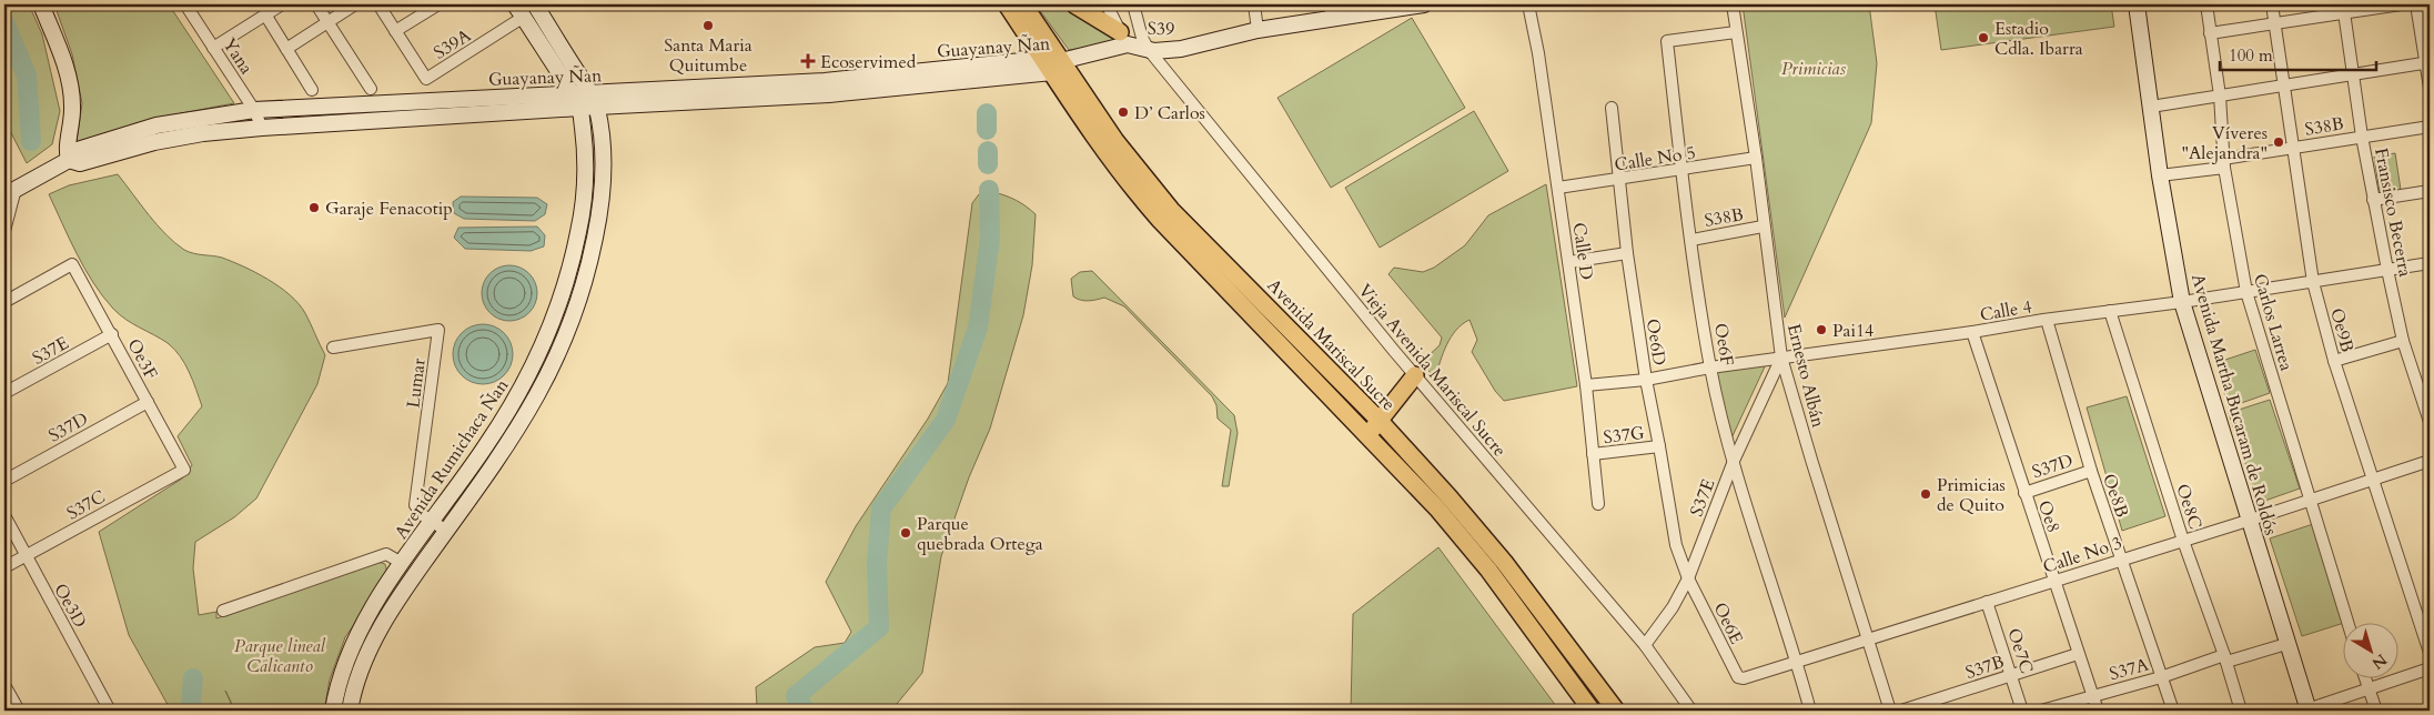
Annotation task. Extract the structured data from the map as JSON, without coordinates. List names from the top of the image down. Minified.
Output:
{"streets":{"main road":["S39","Guayanay Ñan","Avenida Mariscal Sucre","Avenida Martha Bucaram de Roldós","Avenida Rumichaca Ñan"],"street":["S39A","Yana","S38B","Calle No 5","Fransisco Becerra","Calle D","Calle 4","Carlos Larrea","Oe9B","Oe6D","Oe6F","S37E","Oe3F","Vieja Avenida Mariscal Sucre","Ernesto Albán","Lumar","S37D","S37G","Oe8B","S37C","Oe8C","Oe8","Calle No 3","Oe3D","Oe6E","Oe7C","S37B","S37A"]},"crossings":[["S39","Guayanay Ñan"],["S39","Avenida Mariscal Sucre"],["S39","Vieja Avenida Mariscal Sucre"],["S39A","Avenida Rumichaca Ñan"],["Guayanay Ñan","Yana"],["Guayanay Ñan","Avenida Mariscal Sucre"],["Guayanay Ñan","Avenida Rumichaca Ñan"],["S38B","Fransisco Becerra"],["S38B","Carlos Larrea"],["S38B","Oe9B"],["S38B","Oe6F"],["S38B","Ernesto Albán"],["S38B","Avenida Martha Bucaram de Roldós"],["Calle No 5","Calle D"],["Calle No 5","Oe6D"],["Calle No 5","Oe6F"],["Calle No 5","Ernesto Albán"],["Fransisco Becerra","Calle 4"],["Calle D","Calle 4"],["Calle D","S37G"],["Calle 4","Carlos Larrea"],["Calle 4","Oe9B"],["Calle 4","Oe6D"],["Calle 4","Oe6F"],["Calle 4","S37E"],["Calle 4","Ernesto Albán"],["Calle 4","Avenida Martha Bucaram de Roldós"],["Calle 4","Oe8B"],["Calle 4","Oe8C"],["Calle 4","Oe8"],["Carlos Larrea","Calle No 3"],["Oe9B","Calle No 3"],["Oe6D","S37E"],["Oe6D","S37G"],["Oe6D","Oe6E"],["Oe6F","S37E"],["Oe6F","Ernesto Albán"],["Oe6F","Calle No 3"],["S37E","Oe3F"],["S37E","Vieja Avenida Mariscal Sucre"],["S37E","Ernesto Albán"],["S37E","Oe6E"],["Oe3F","S37D"],["Oe3F","S37C"],["Ernesto Albán","Calle No 3"],["Lumar","Avenida Rumichaca Ñan"],["Avenida Martha Bucaram de Roldós","Calle No 3"],["Avenida Martha Bucaram de Roldós","S37A"],["S37D","Oe8B"],["S37D","Oe8"],["Oe8B","Calle No 3"],["Oe8B","S37A"],["S37C","Oe3D"],["Oe8C","Calle No 3"],["Oe8C","S37A"],["Oe8","Calle No 3"],["Oe8","S37B"],["Oe8","S37A"],["Calle No 3","Oe6E"],["Calle No 3","Oe7C"],["Oe7C","S37B"]],"parks":["Primicias","Parque lineal Calicanto"],"places":{"other":["Santa Maria Quitumbe","Estadio Cdla. Ibarra","D’ Carlos","Víveres \"Alejandra\"","Garaje Fenacotip","Pai14","Primicias de Quito","Parque quebrada Ortega"],"health":["Ecoservimed"]},"scale_bar":"100 m","north":"bottom right"}
